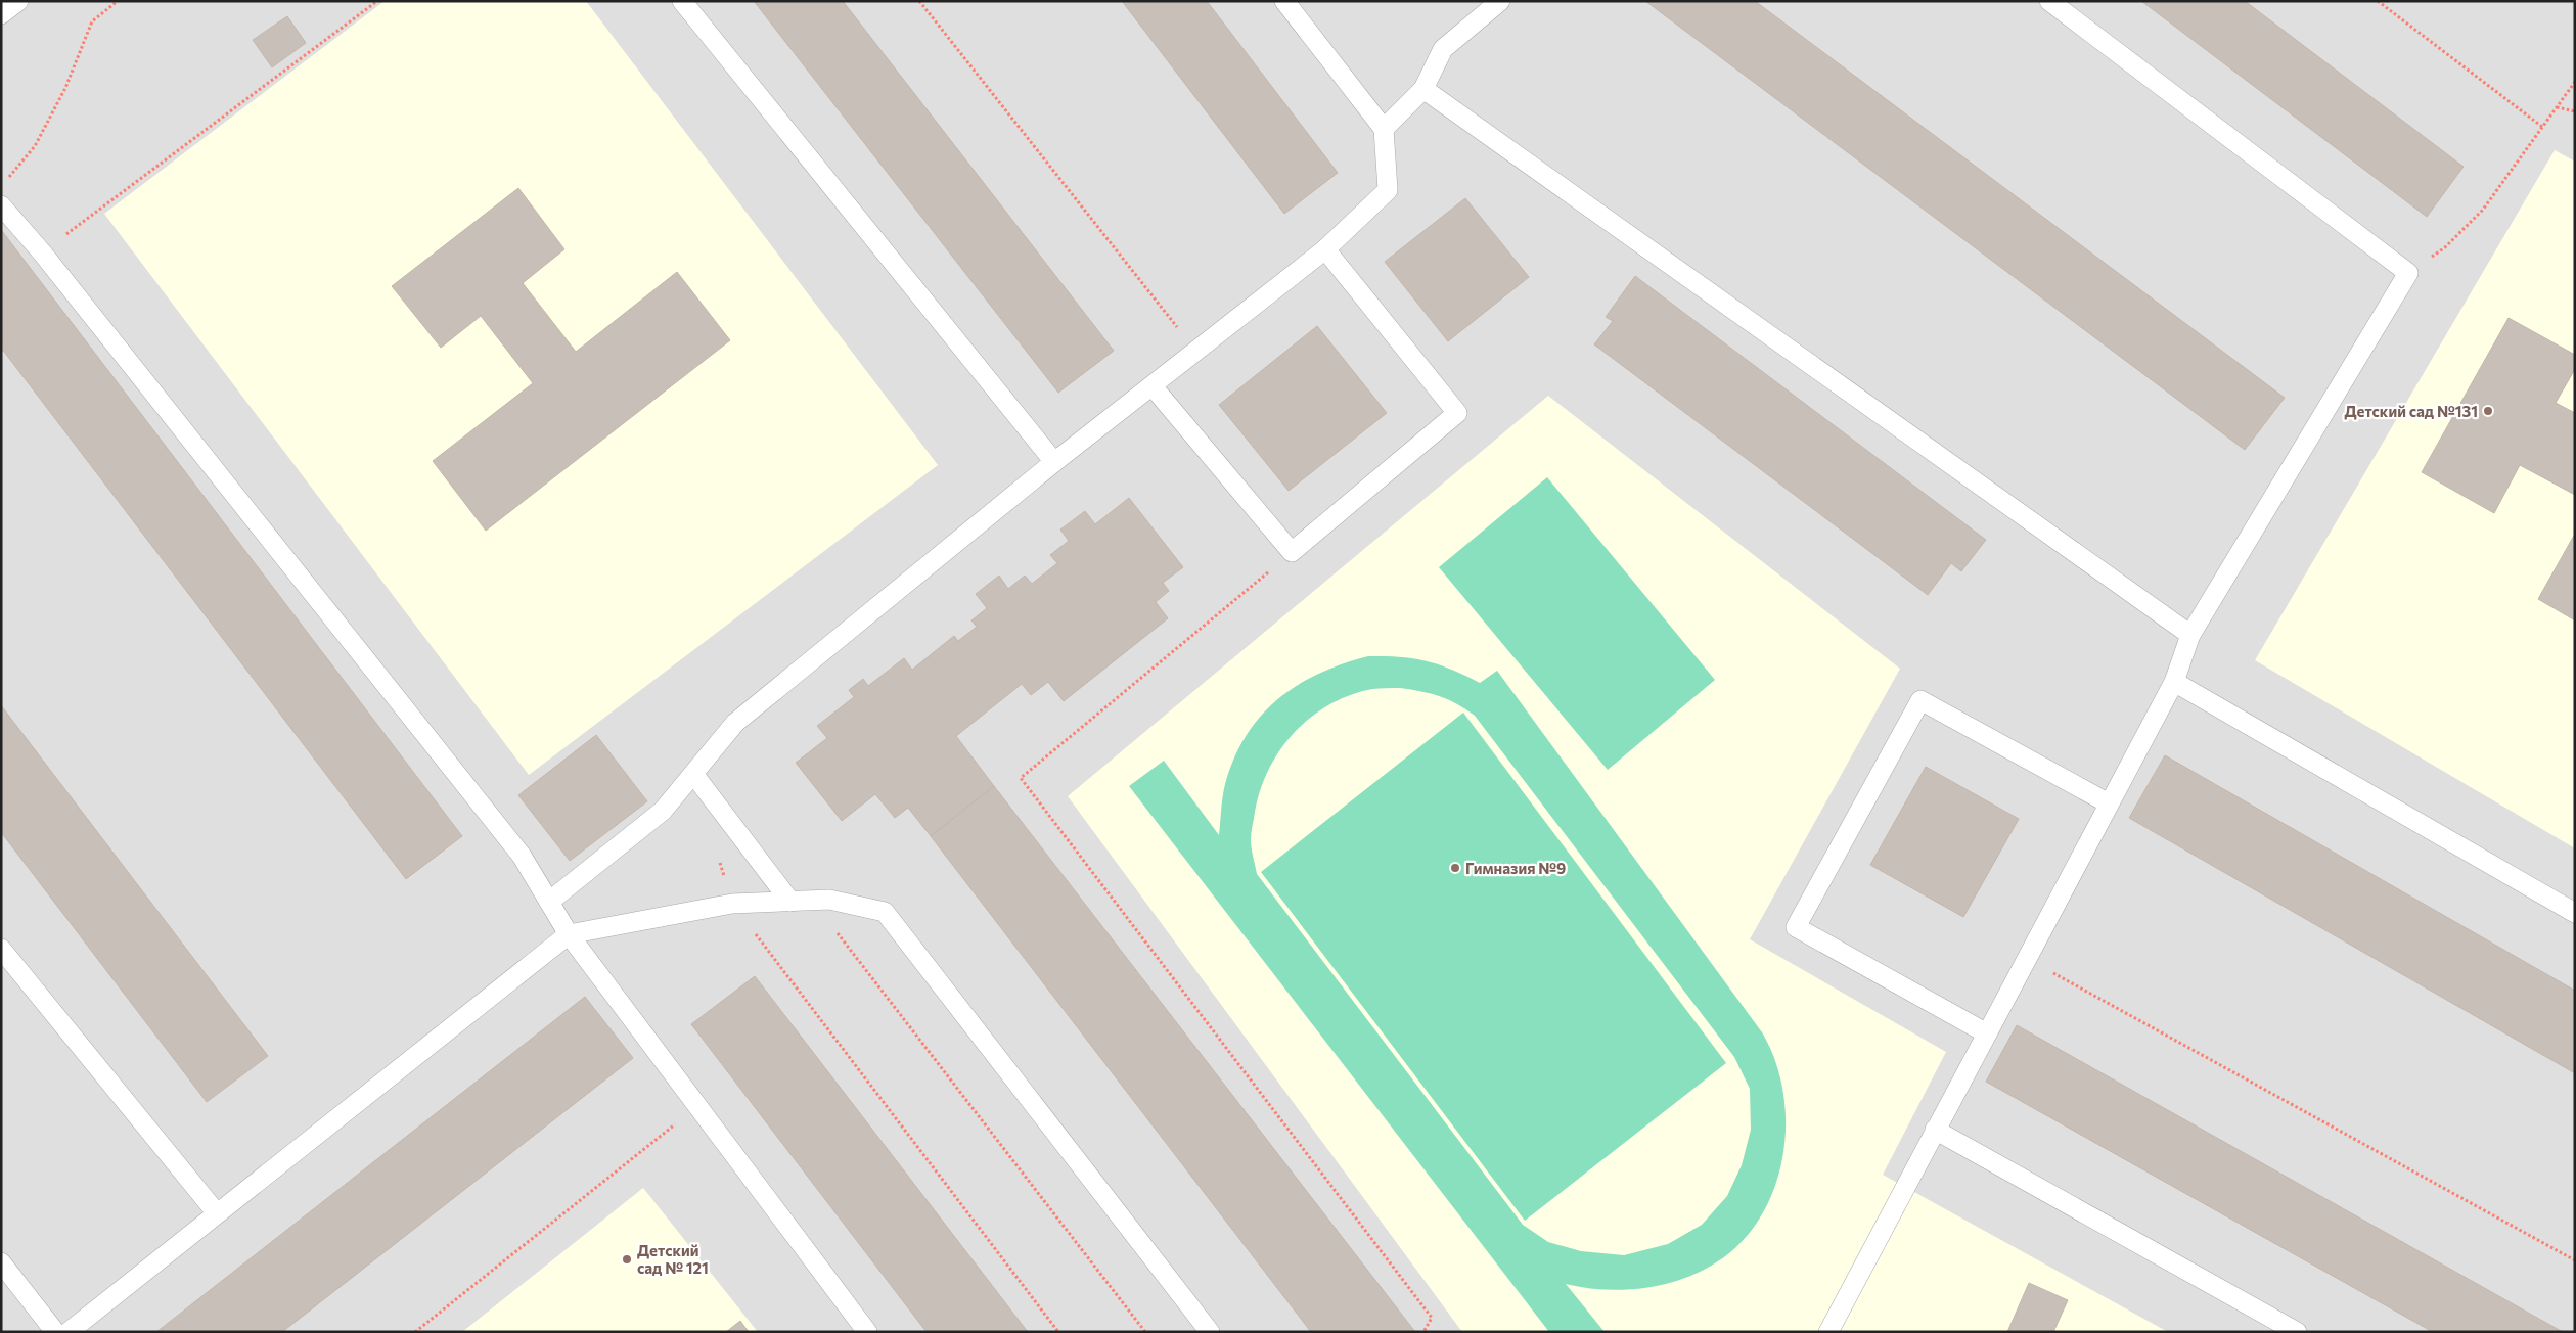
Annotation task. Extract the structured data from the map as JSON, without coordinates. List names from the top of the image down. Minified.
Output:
{"places":["Детский сад №131","Гимназия №9","Детский сад № 121"]}
